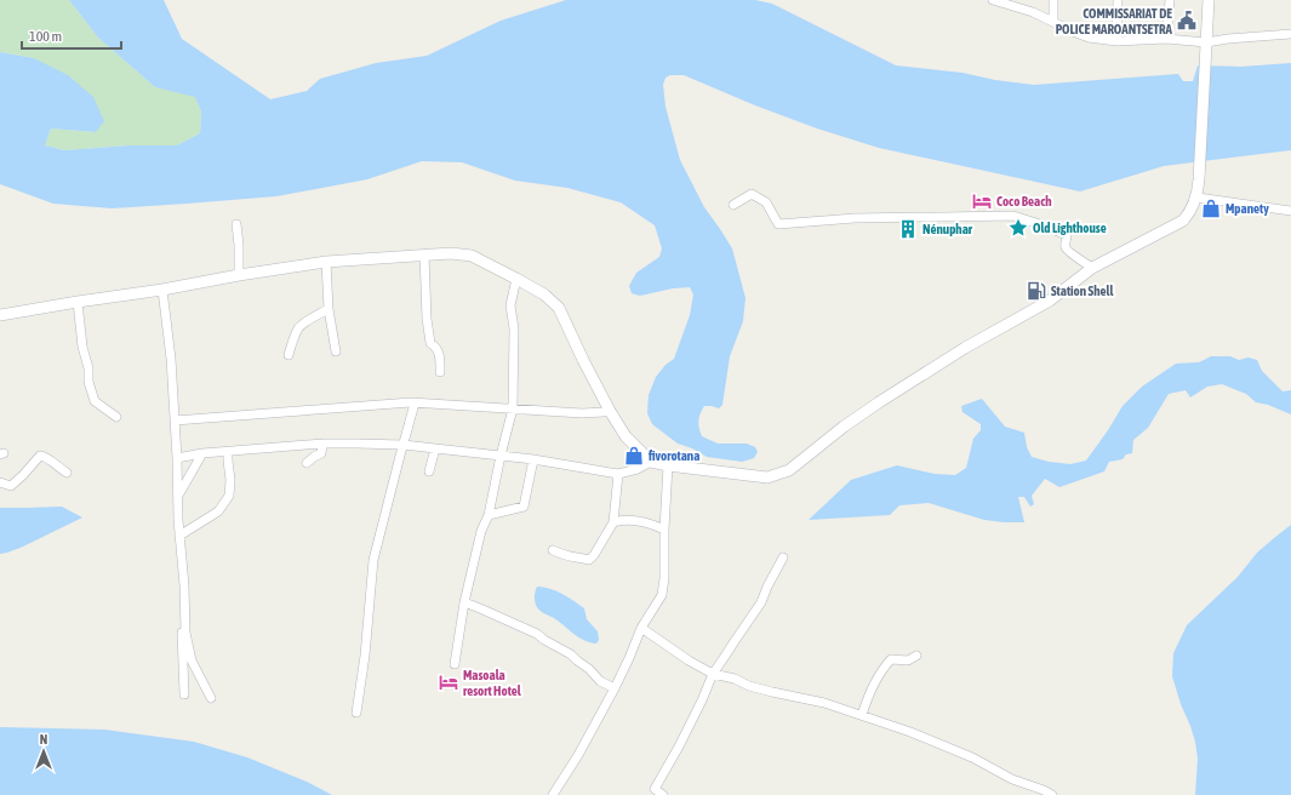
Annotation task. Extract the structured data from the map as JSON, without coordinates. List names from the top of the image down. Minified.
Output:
{"places":{"public building":["COMMISSARIAT DE POLICE MAROANTSETRA"],"hotel":["Coco Beach","Masoala resort Hotel"],"shop":["Mpanety","fivorotana"],"place":["Old Lighthouse"],"building":["Nénuphar"],"fuel station":["Station Shell"]},"scale_bar":"100 m","north":"top"}
